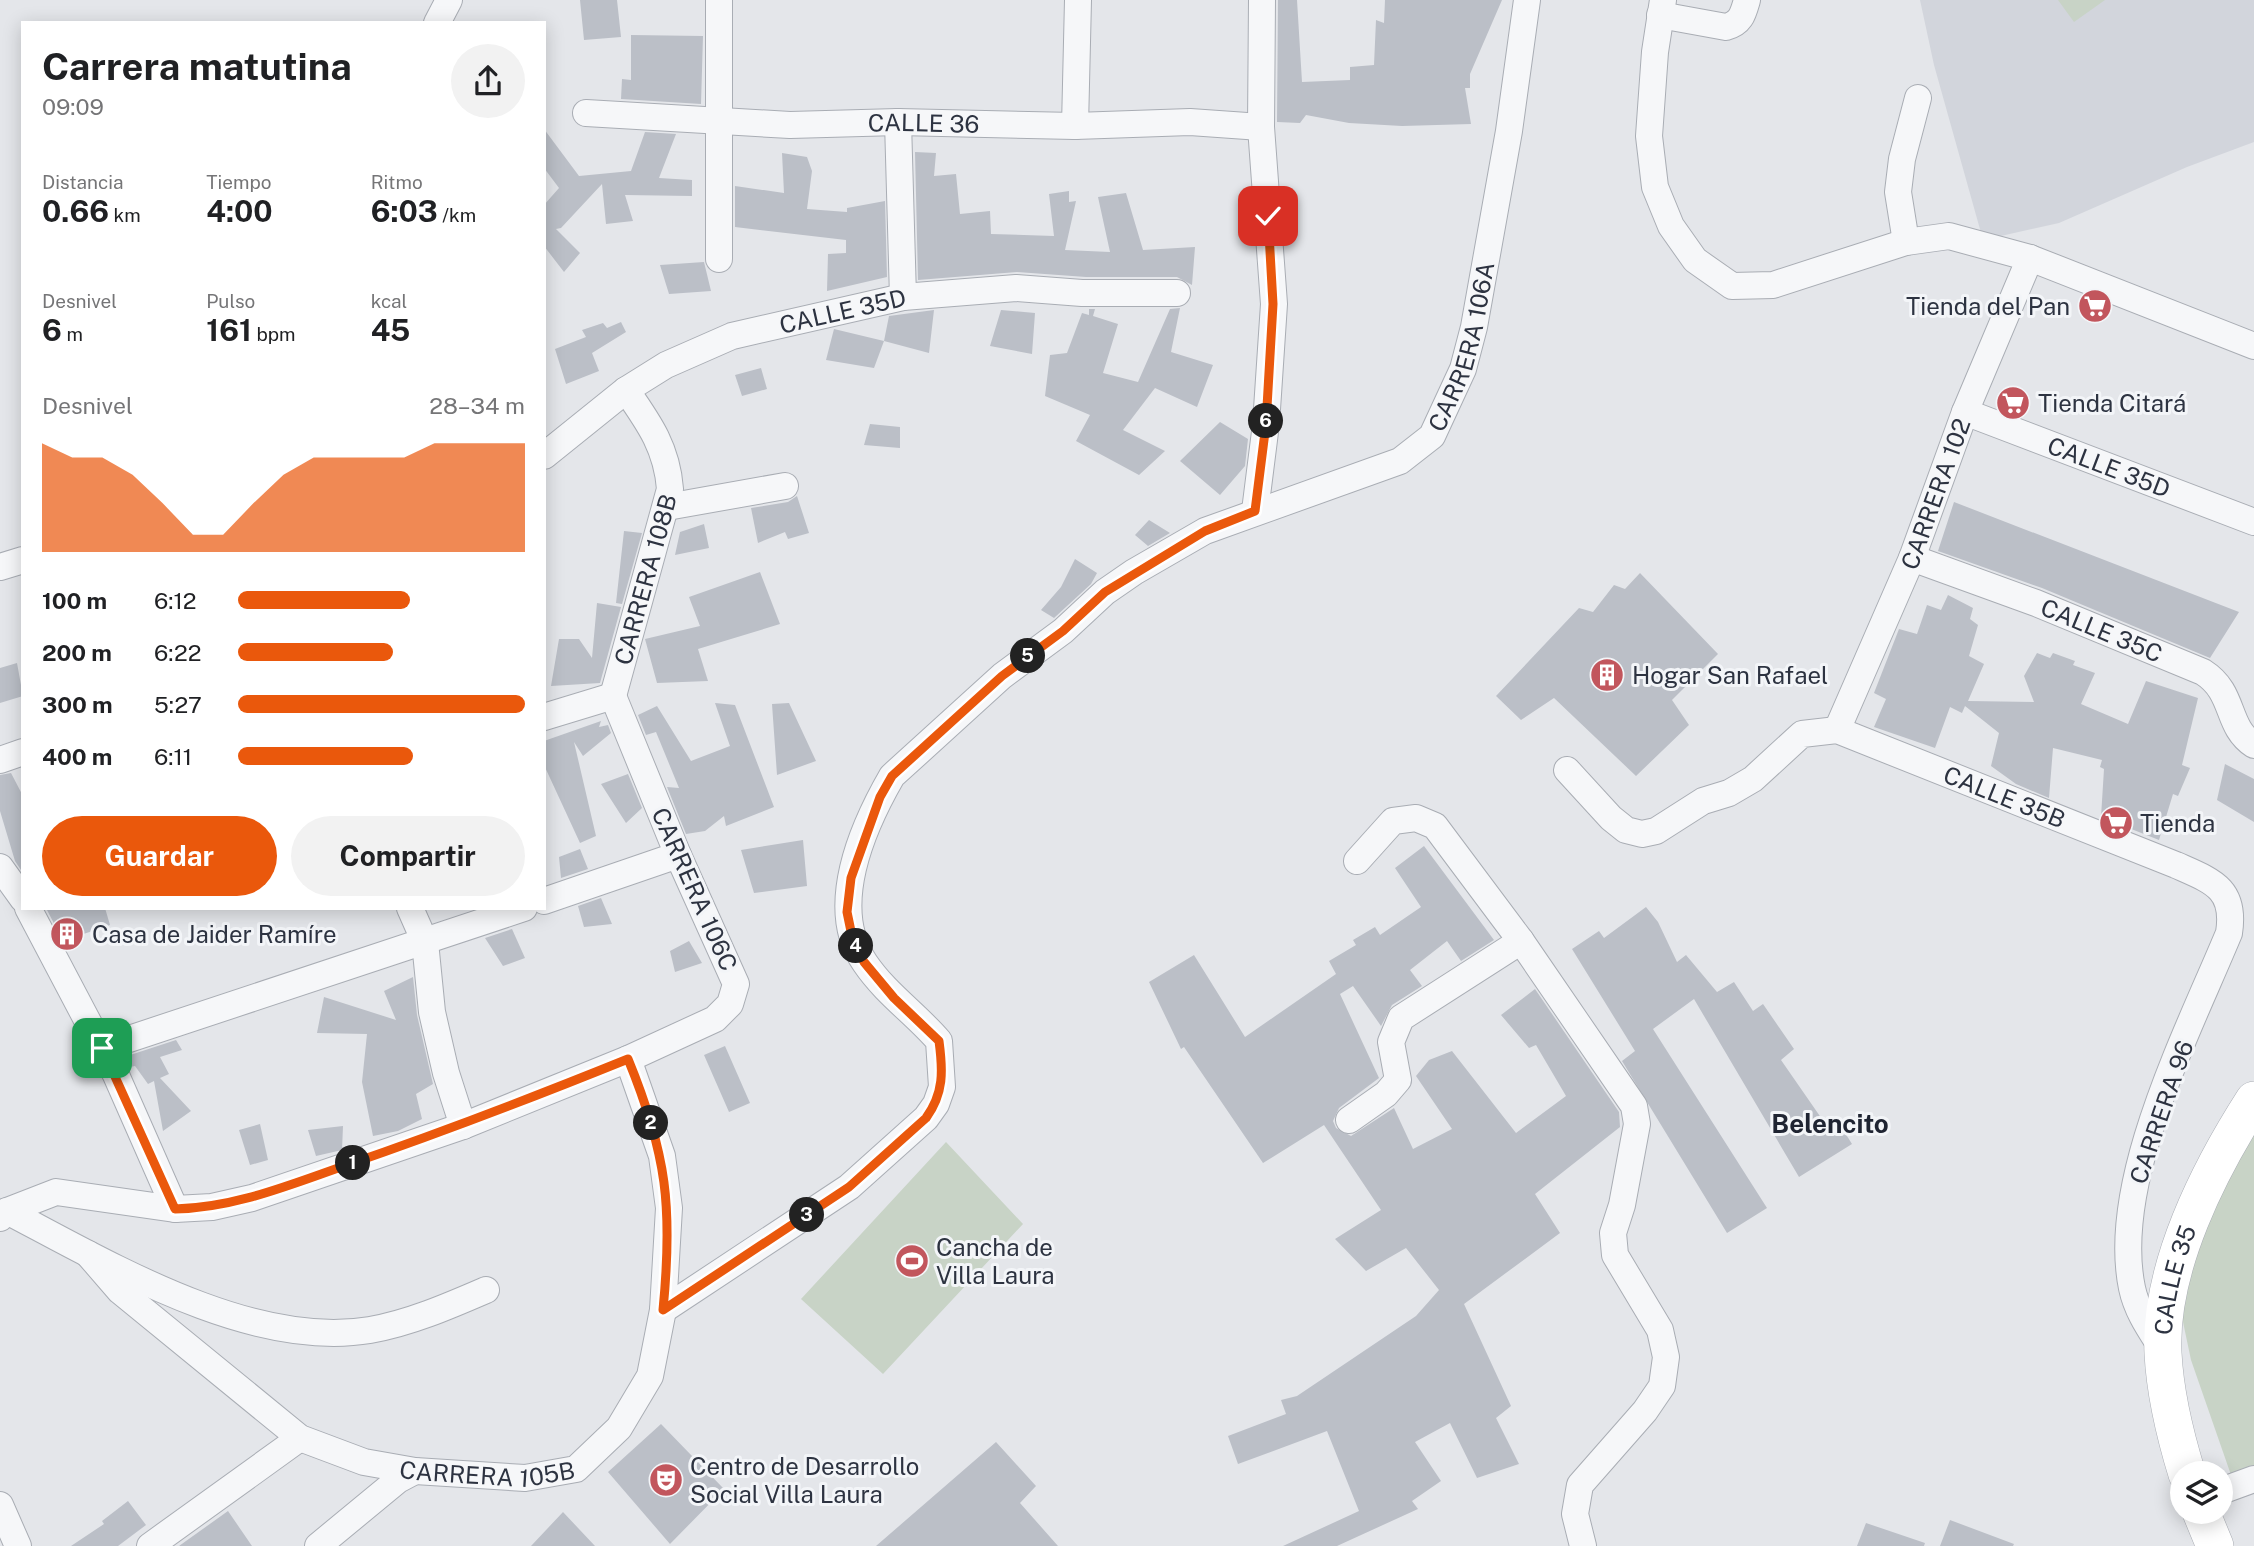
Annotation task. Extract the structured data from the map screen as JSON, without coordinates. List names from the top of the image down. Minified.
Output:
{"streets":{"street":["CALLE 36","CALLE 35D","CARRERA 106A","CARRERA 102","CARRERA 108B","CALLE 35C","CALLE 35B","CARRERA 106C","CARRERA 96","CALLE 35","CARRERA 105B"]},"crossings":[["CALLE 35D","CARRERA 102"],["CALLE 35D","CARRERA 108B"],["CARRERA 106A","CARRERA 105B"],["CARRERA 102","CALLE 35C"],["CARRERA 102","CALLE 35B"],["CARRERA 108B","CARRERA 106C"],["CALLE 35B","CARRERA 96"],["CARRERA 106C","CARRERA 105B"],["CARRERA 96","CALLE 35"]],"districts":["Belencito"],"places":{"supermarket":["Tienda del Pan","Tienda Citará","Tienda"],"building":["Hogar San Rafael","Casa de Jaider Ramíre"],"sports":["Cancha de Villa Laura"],"theatre":["Centro de Desarrollo Social Villa Laura"]},"page":{"heading":["Carrera matutina","09:09"],"stats":[["Distancia","0.66 km"],["Tiempo","4:00"],["Ritmo","6:03 /km"],["Desnivel","6 m"],["Pulso","161 bpm"],["kcal","45"]],"chart":["Desnivel","28–34 m"],"pins":["6","5","4","2","1","3"],"list":[{"name":"100 m","note":"6:12"},{"name":"200 m","note":"6:22"},{"name":"300 m","note":"5:27"},{"name":"400 m","note":"6:11"}],"buttons":["Guardar","Compartir"]}}
